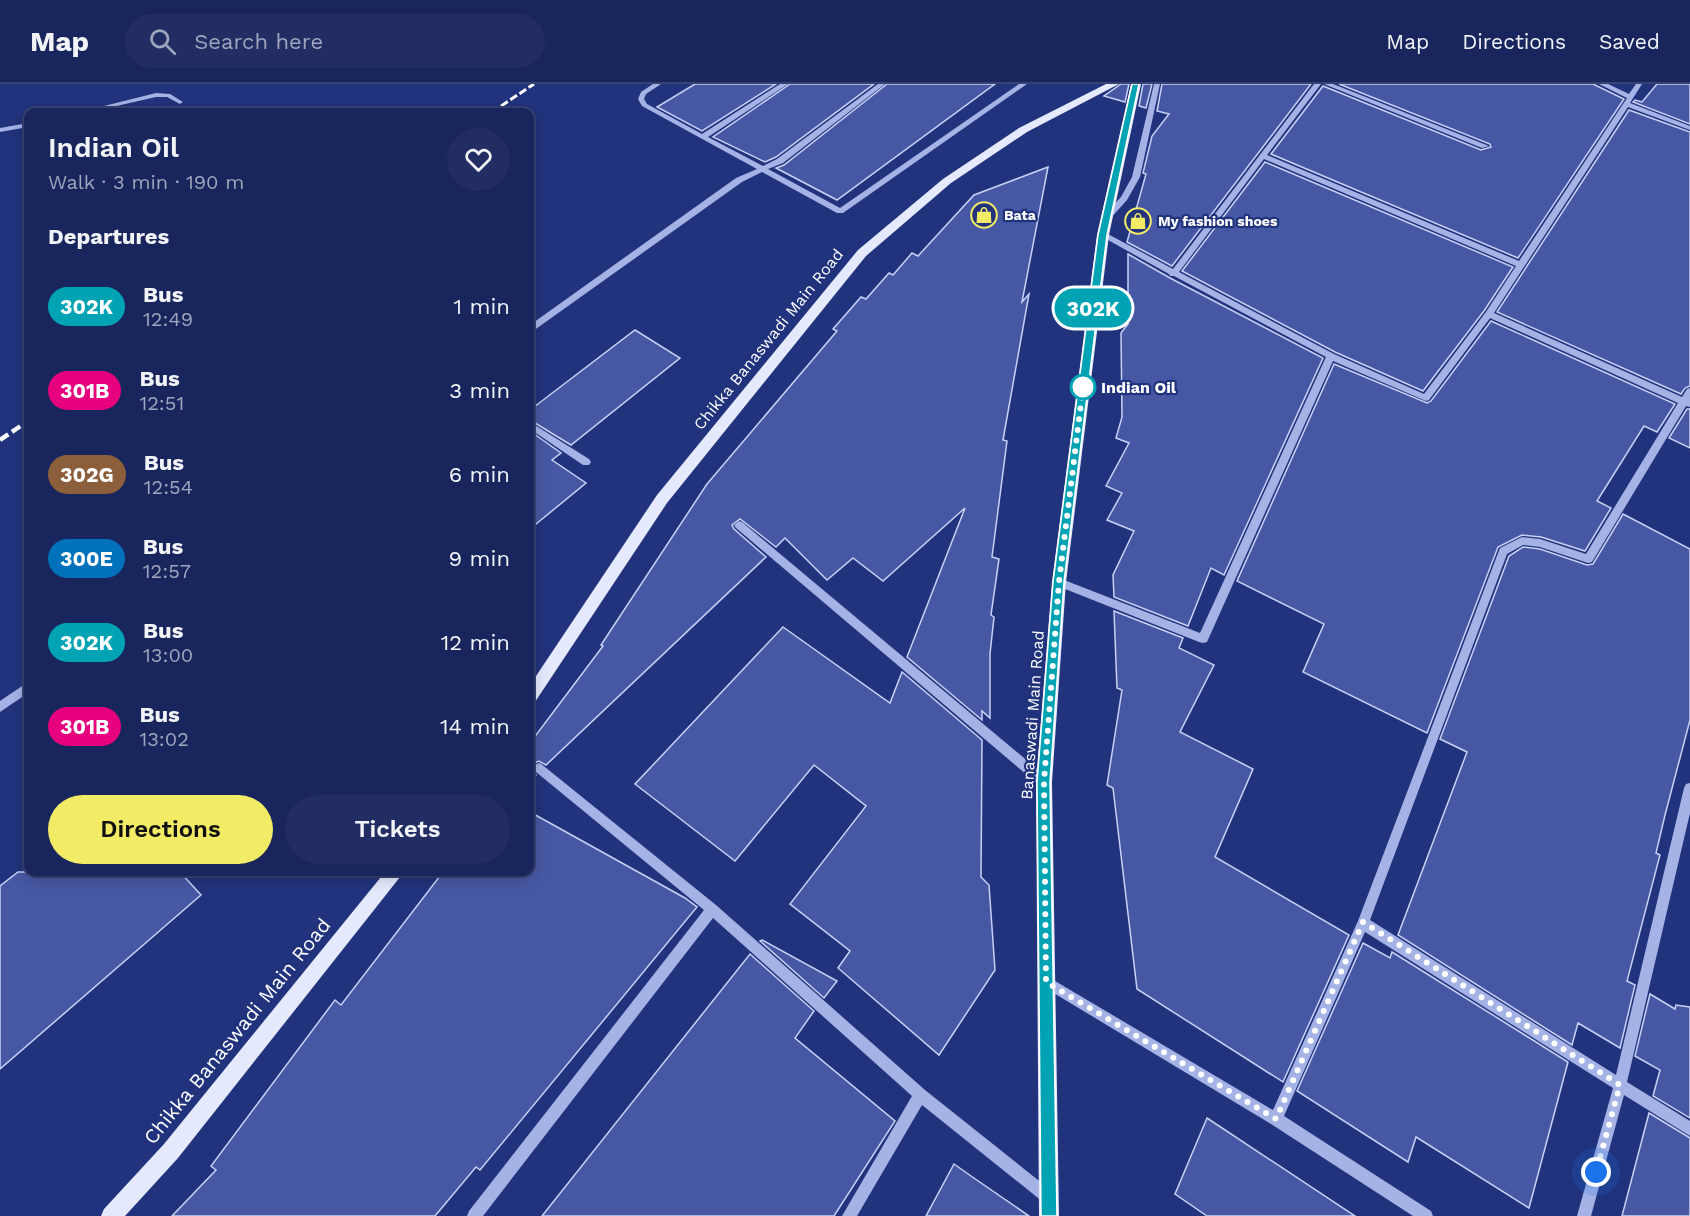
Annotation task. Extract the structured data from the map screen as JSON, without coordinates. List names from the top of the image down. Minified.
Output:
{"streets":{"main road":["Chikka Banaswadi Main Road","Banaswadi Main Road"]},"places":{"shop":["Bata","My fashion shoes"],"other":["Indian Oil"]},"lines":["bus line 302K"],"page":{"header":"Map","search":"Search here","nav":["Map","Directions","Saved"],"on_map":"302K","heading":[["Indian Oil","Walk · 3 min · 190 m"],"Departures"],"list":[{"mark":"302K","name":"Bus","note":"12:49","value":"1 min"},{"mark":"301B","name":"Bus","note":"12:51","value":"3 min"},{"mark":"302G","name":"Bus","note":"12:54","value":"6 min"},{"mark":"300E","name":"Bus","note":"12:57","value":"9 min"},{"mark":"302K","name":"Bus","note":"13:00","value":"12 min"},{"mark":"301B","name":"Bus","note":"13:02","value":"14 min"}],"buttons":["Directions","Tickets"]}}
